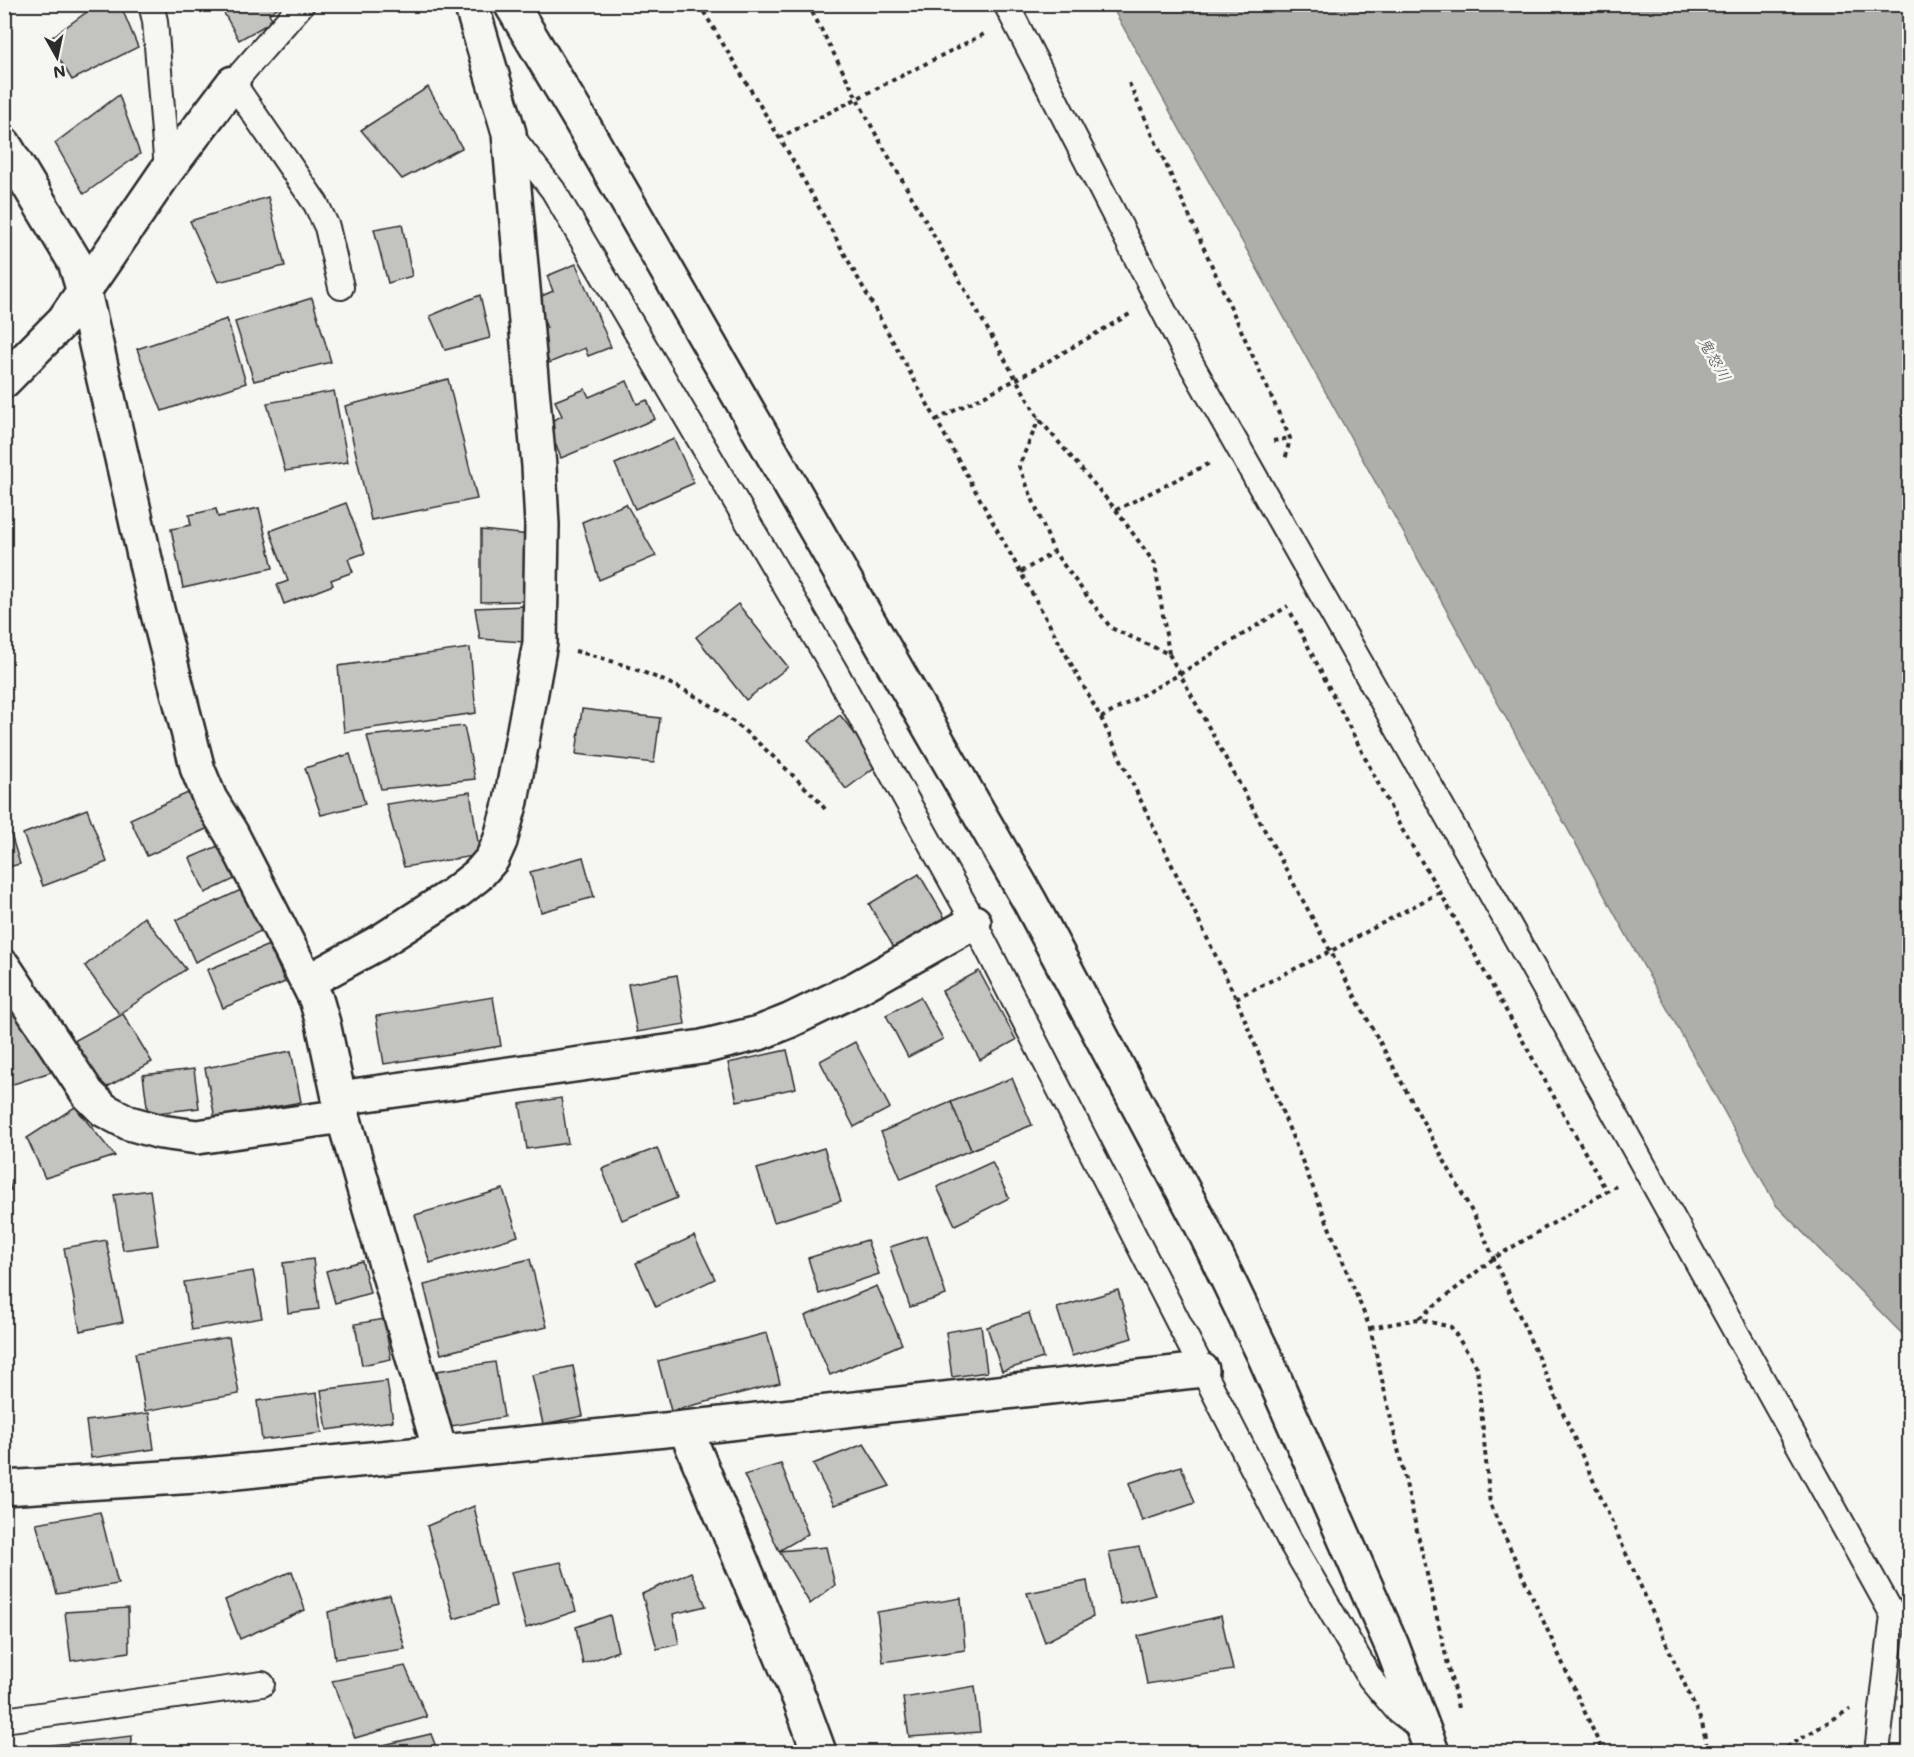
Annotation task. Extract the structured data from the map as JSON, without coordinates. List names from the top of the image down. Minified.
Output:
{"water":["鬼怒川"],"north":"bottom"}
